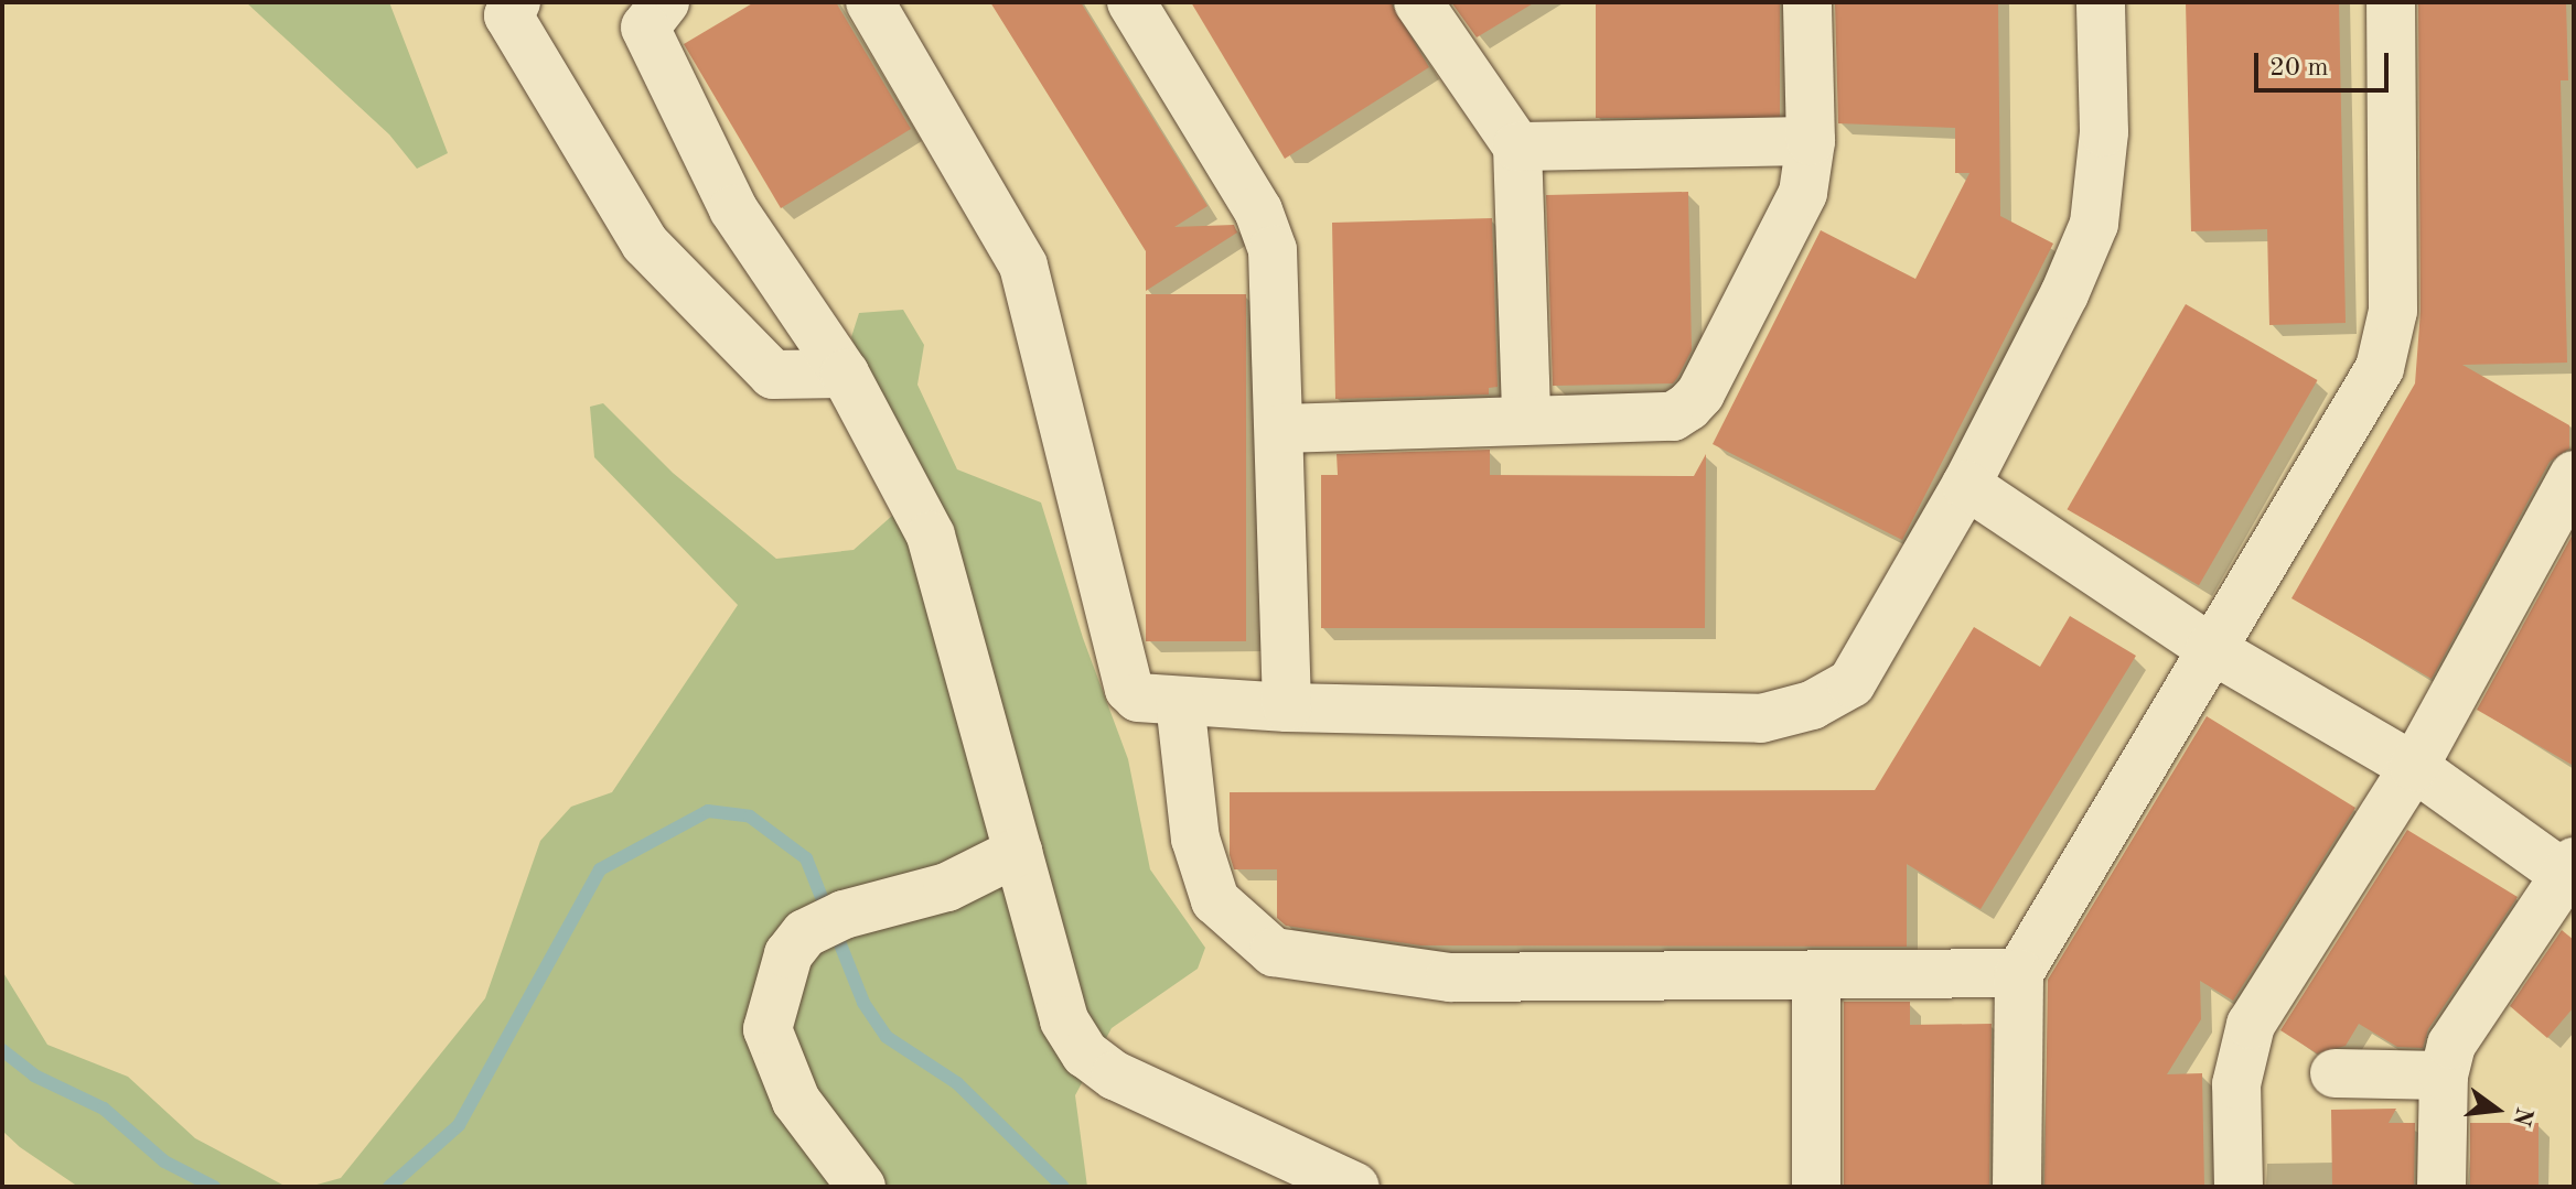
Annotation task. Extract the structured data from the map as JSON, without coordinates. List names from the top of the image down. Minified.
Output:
{"scale_bar":"20 m","north":"right"}
